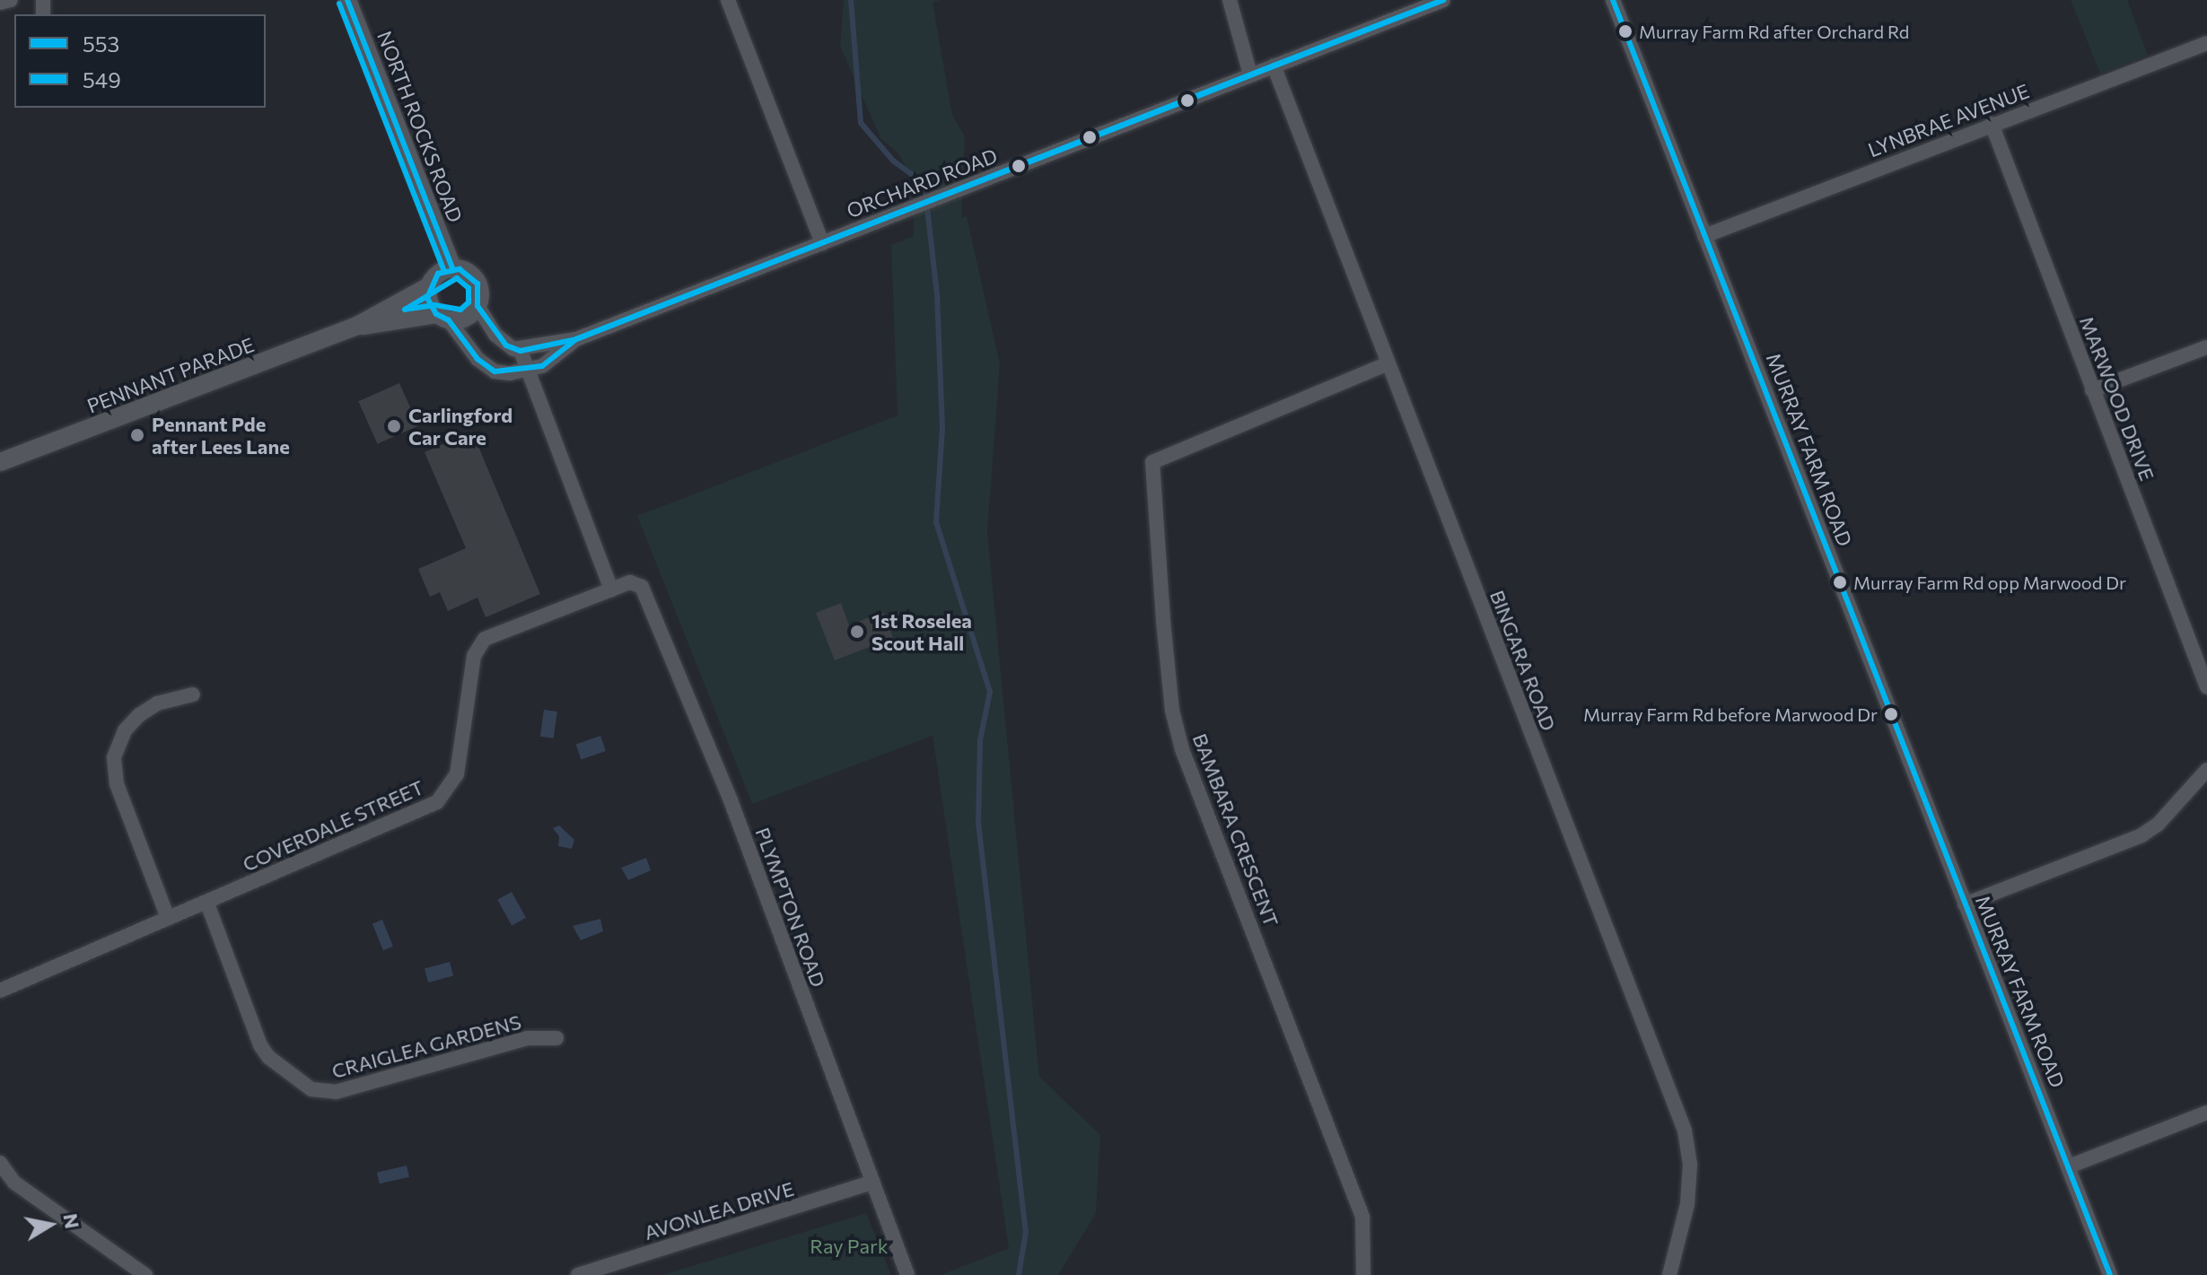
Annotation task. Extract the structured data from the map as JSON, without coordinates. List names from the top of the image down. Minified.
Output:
{"streets":{"street":["LYNBRAE AVENUE","NORTH ROCKS ROAD","ORCHARD ROAD","PENNANT PARADE","MARWOOD DRIVE","MURRAY FARM ROAD","BINGARA ROAD","COVERDALE STREET","BAMBARA CRESCENT","PLYMPTON ROAD","CRAIGLEA GARDENS","AVONLEA DRIVE"]},"crossings":[["LYNBRAE AVENUE","MARWOOD DRIVE"],["LYNBRAE AVENUE","MURRAY FARM ROAD"],["NORTH ROCKS ROAD","PENNANT PARADE"],["ORCHARD ROAD","BINGARA ROAD"],["BINGARA ROAD","BAMBARA CRESCENT"],["COVERDALE STREET","PLYMPTON ROAD"],["COVERDALE STREET","CRAIGLEA GARDENS"],["PLYMPTON ROAD","AVONLEA DRIVE"]],"parks":["Ray Park"],"places":["Murray Farm Rd after Orchard Rd","Carlingford Car Care","Pennant Pde after Lees Lane","Murray Farm Rd opp Marwood Dr","1st Roselea Scout Hall","Murray Farm Rd before Marwood Dr"],"lines":["transit line 553","transit line 549"],"legend":["553","549"],"north":"right"}
